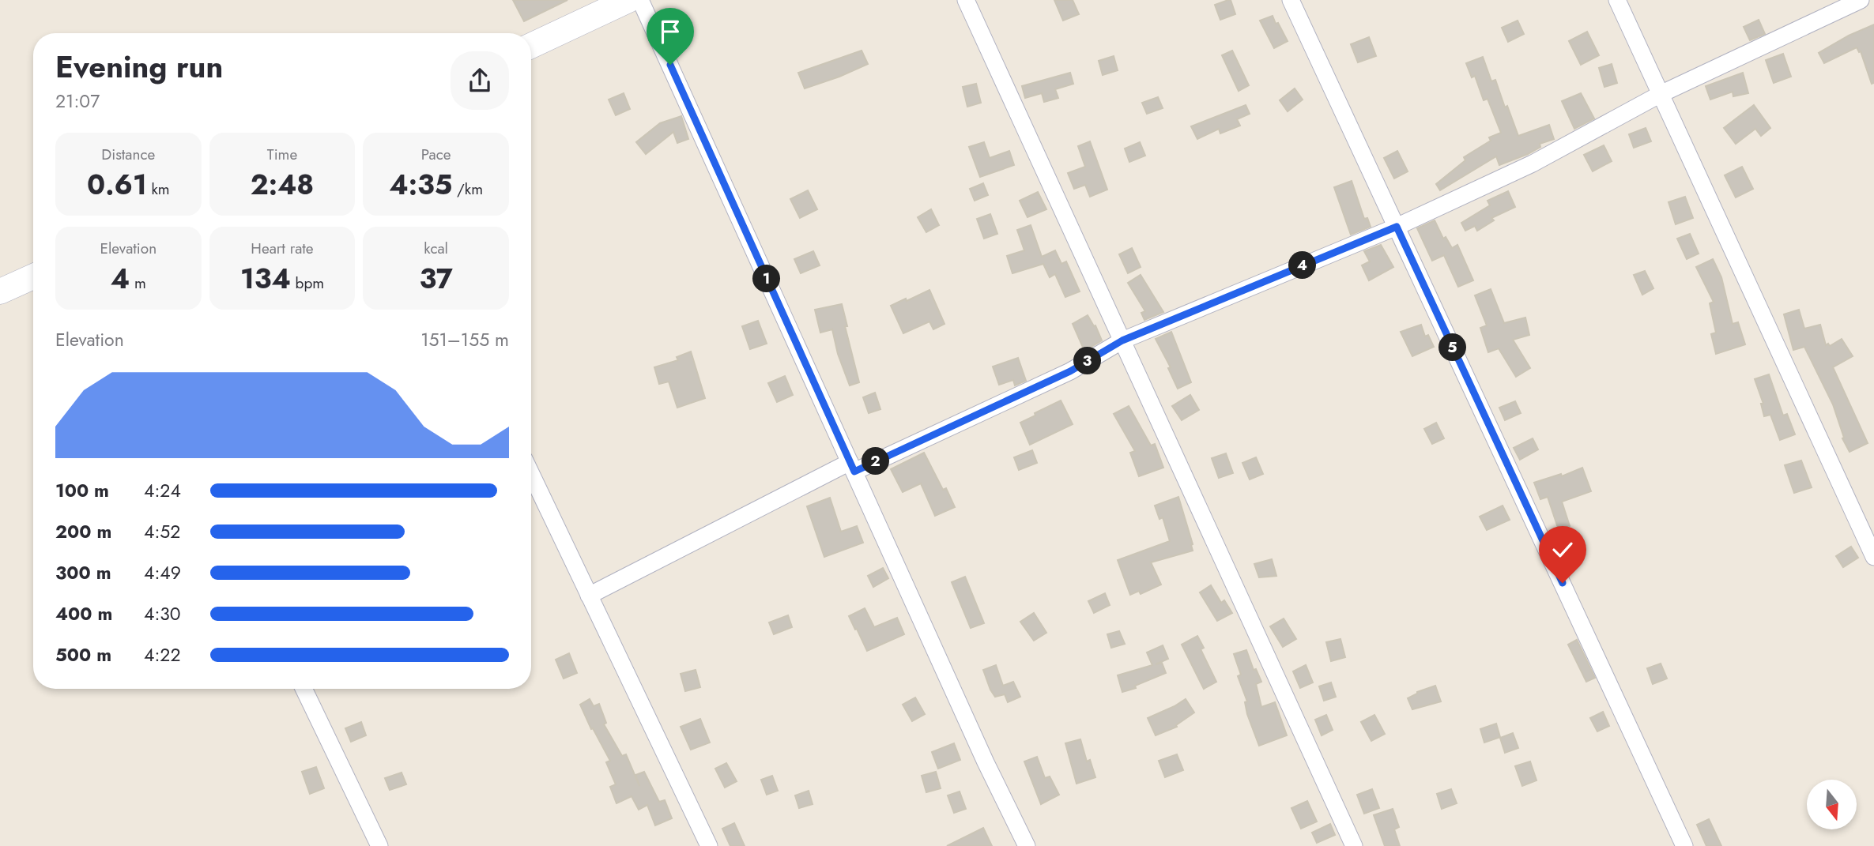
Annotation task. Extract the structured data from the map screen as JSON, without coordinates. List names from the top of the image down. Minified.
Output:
{"north":"bottom","page":{"heading":["Evening run","21:07"],"stats":[["Distance","0.61 km"],["Time","2:48"],["Pace","4:35 /km"],["Elevation","4 m"],["Heart rate","134 bpm"],["kcal","37"]],"pins":["4","1","5","3","2"],"chart":["Elevation","151–155 m"],"list":[{"name":"100 m","note":"4:24"},{"name":"200 m","note":"4:52"},{"name":"300 m","note":"4:49"},{"name":"400 m","note":"4:30"},{"name":"500 m","note":"4:22"}]}}
